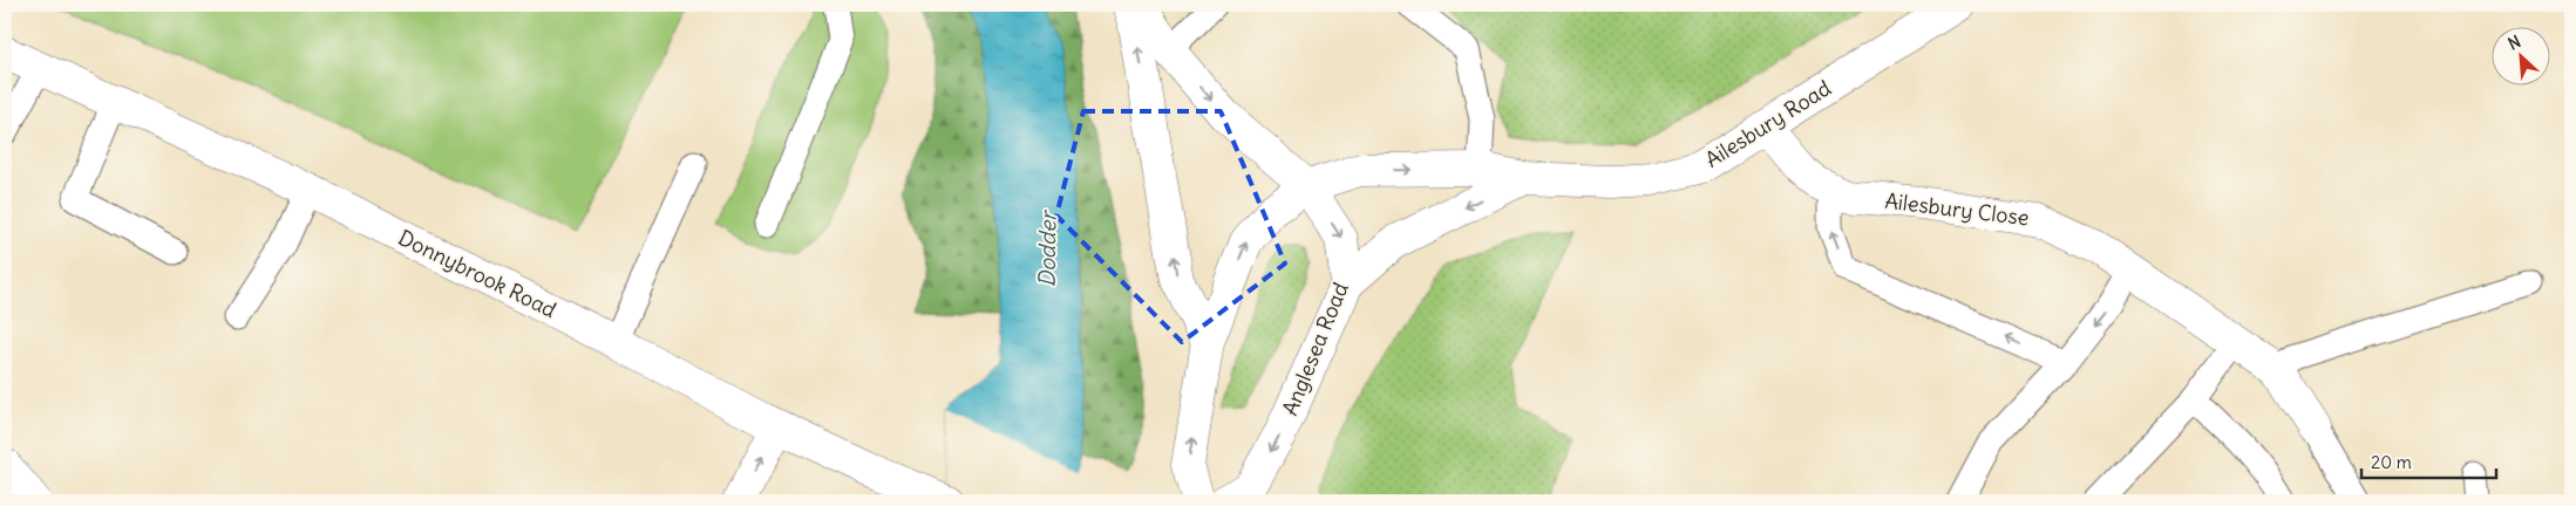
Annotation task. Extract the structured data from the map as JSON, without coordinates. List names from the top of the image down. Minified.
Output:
{"streets":{"main road":["Ailesbury Road","Ailesbury Close","Donnybrook Road","Anglesea Road"]},"crossings":[["Ailesbury Road","Ailesbury Close"],["Ailesbury Road","Anglesea Road"]],"water":["Dodder"],"scale_bar":"20 m","north":"top left"}
